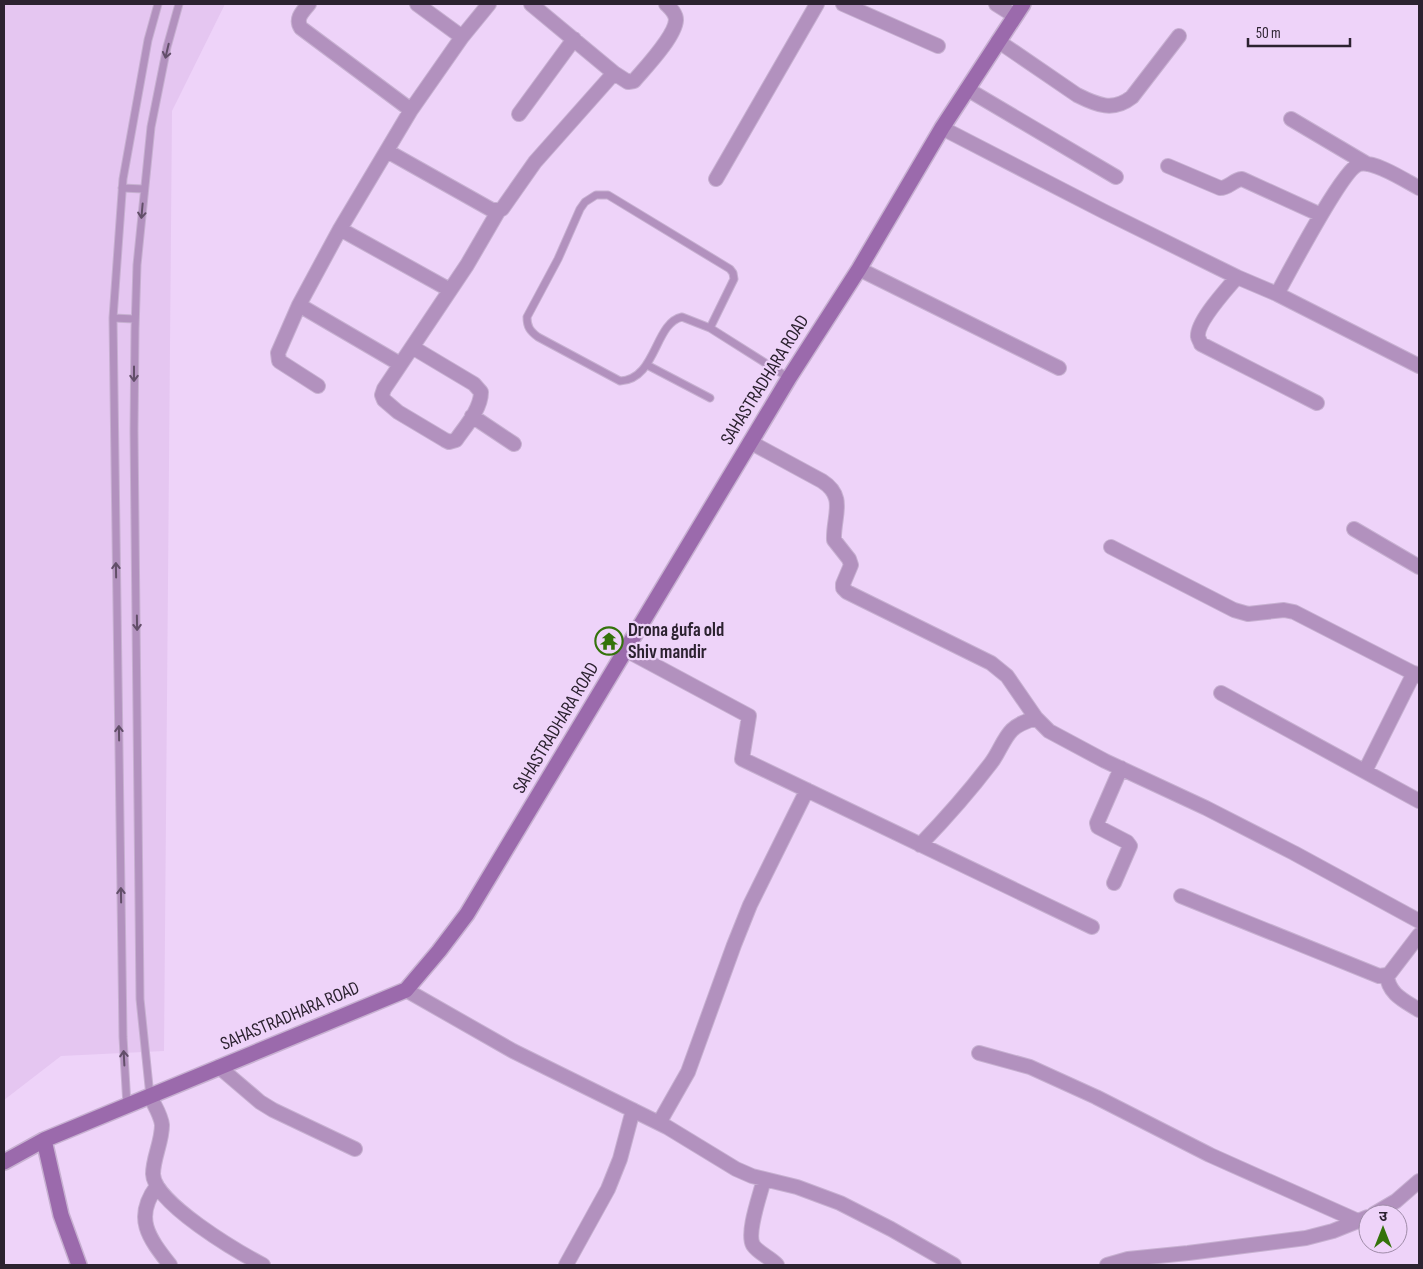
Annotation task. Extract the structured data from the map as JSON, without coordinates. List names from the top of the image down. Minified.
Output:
{"streets":{"main road":["SAHASTRADHARA ROAD"]},"places":{"temple":["Drona gufa old Shiv mandir"]},"scale_bar":"50 m","north":"top"}
